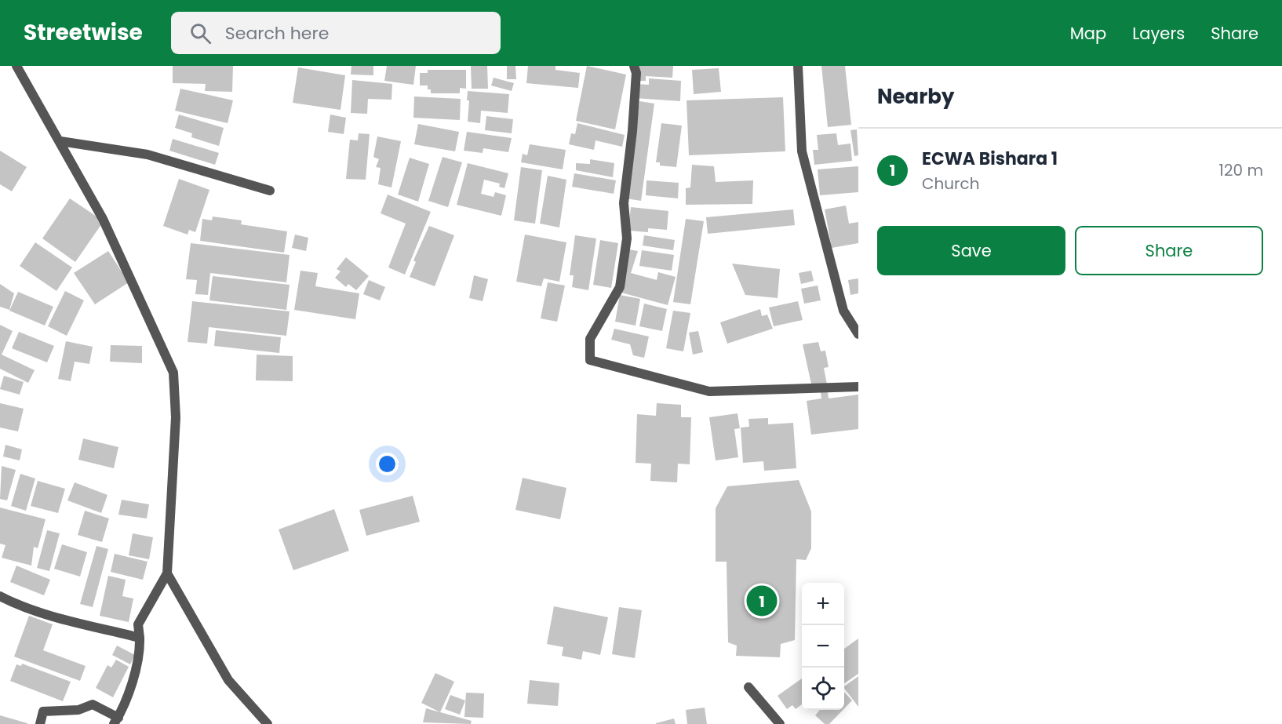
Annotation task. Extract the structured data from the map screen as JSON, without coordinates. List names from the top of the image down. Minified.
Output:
{"page":{"header":"Streetwise","search":"Search here","nav":["Map","Layers","Share"],"heading":"Nearby","list":[{"mark":"1","name":"ECWA Bishara 1","note":"Church","value":"120 m"}],"buttons":["Save","Share"],"map_buttons":["+","−"],"pins":"1"}}
